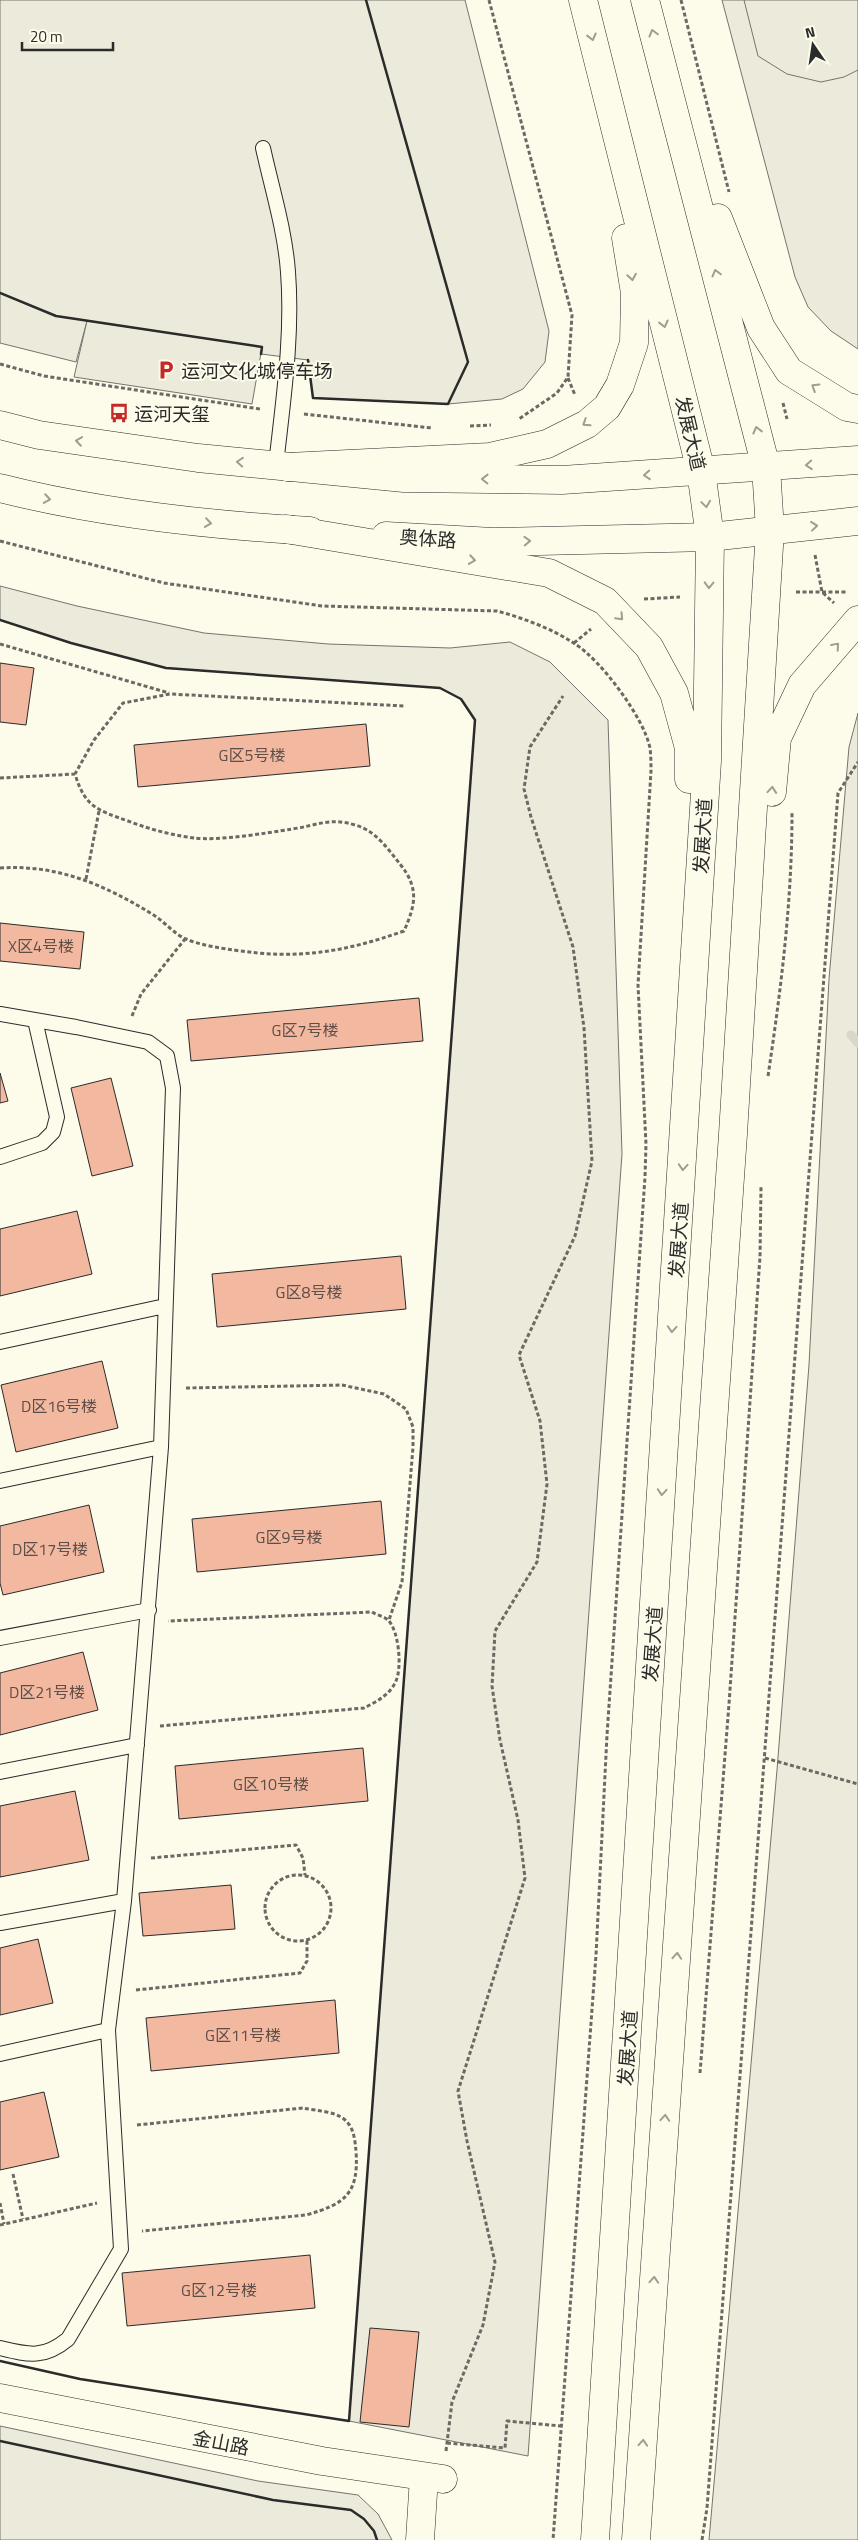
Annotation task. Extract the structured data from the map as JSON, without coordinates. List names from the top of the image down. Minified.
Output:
{"streets":{"main road":["发展大道","奥体路","金山路"]},"crossings":[["发展大道","奥体路"]],"places":{"parking":["运河文化城停车场"],"bus stop":["运河天玺"]},"house_numbers":["G区5号楼","X区4号楼","G区7号楼","G区8号楼","D区16号楼","G区9号楼","D区17号楼","D区21号楼","G区10号楼","G区11号楼","G区12号楼"],"scale_bar":"20 m","north":"top"}
